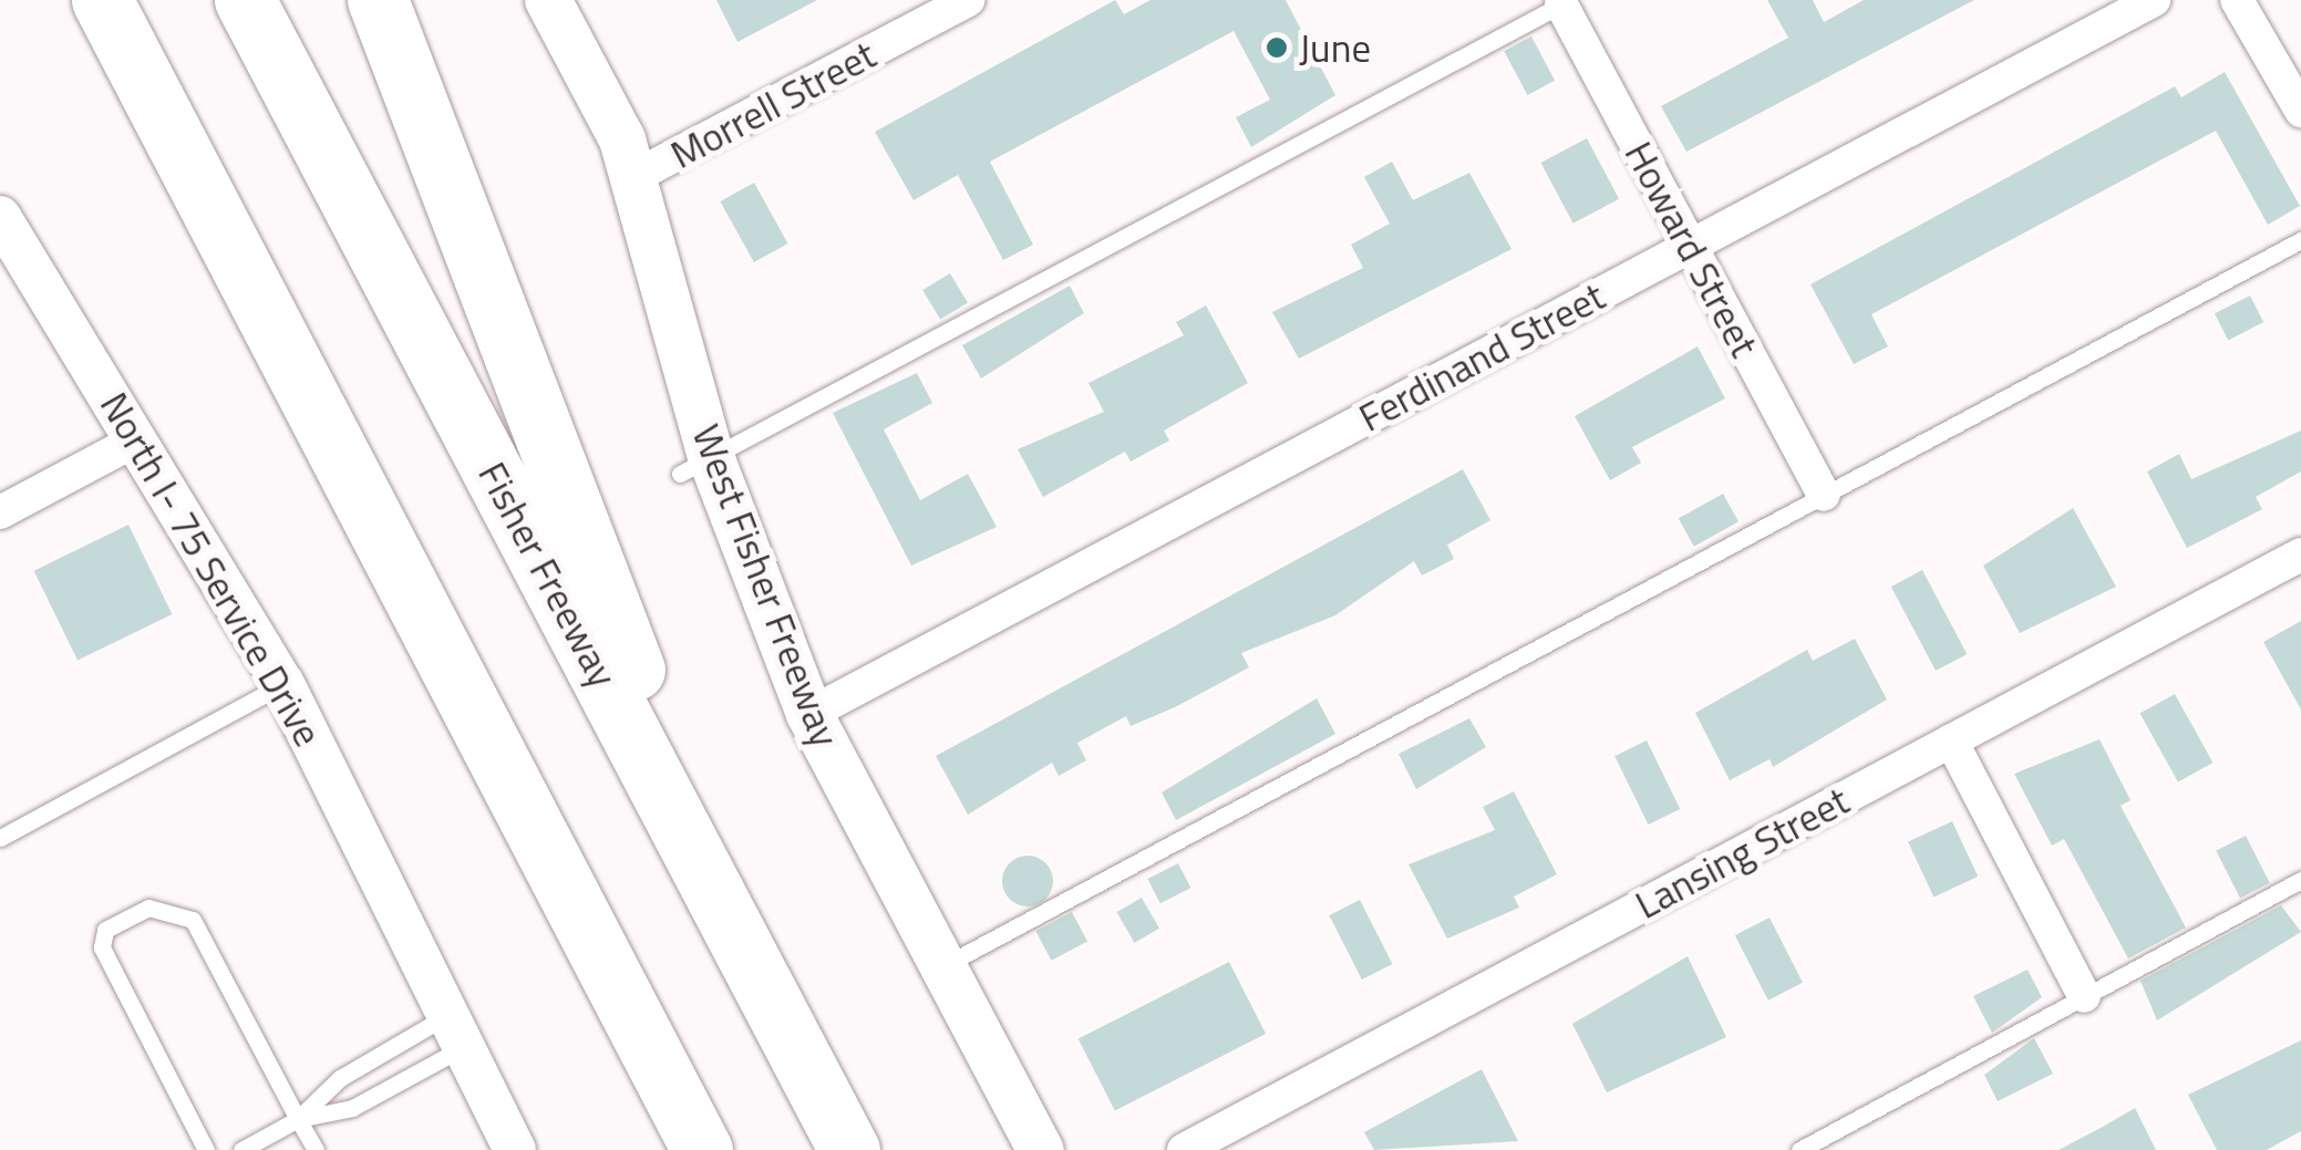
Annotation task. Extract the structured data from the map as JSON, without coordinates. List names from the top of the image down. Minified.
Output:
{"streets":{"highway":["Fisher Freeway"],"main road":["West Fisher Freeway"],"street":["Morrell Street","Howard Street","Ferdinand Street","North I- 75 Service Drive","Lansing Street"]},"crossings":[["Morrell Street","West Fisher Freeway"],["Howard Street","Ferdinand Street"],["Ferdinand Street","West Fisher Freeway"]],"places":["June"]}
